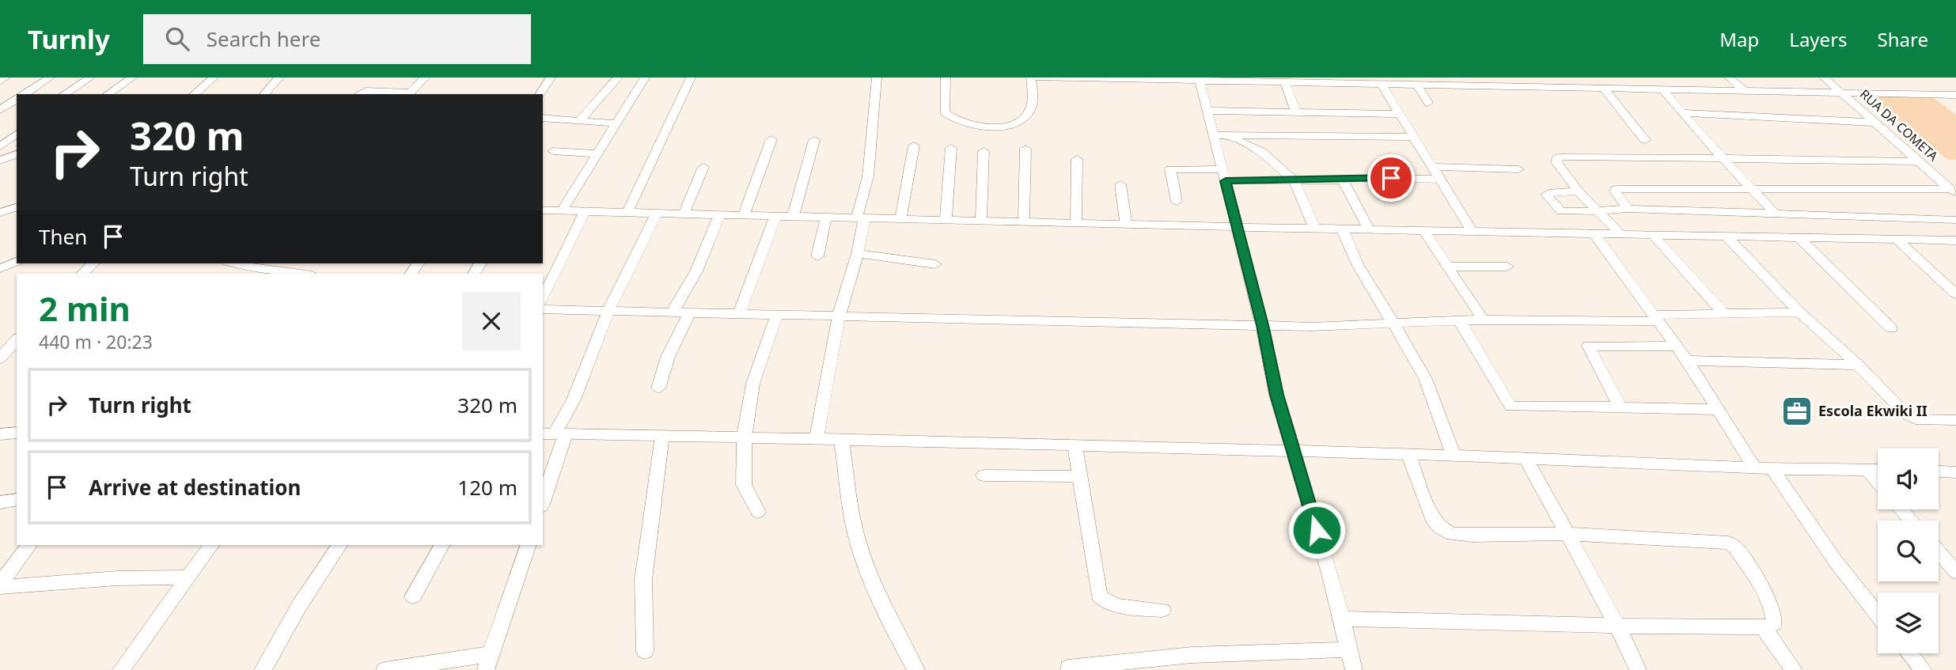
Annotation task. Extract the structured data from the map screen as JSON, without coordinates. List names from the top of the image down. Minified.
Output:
{"streets":{"street":["RUA DA COMETA"]},"places":{"office":["Escola Ekwiki II"]},"page":{"header":"Turnly","search":"Search here","nav":["Map","Layers","Share"],"turn":["320 m","Turn right"],"then":"Then","heading":["2 min","440 m · 20:23"],"list":[{"name":"Turn right","value":"320 m"},{"name":"Arrive at destination","value":"120 m"}]}}
